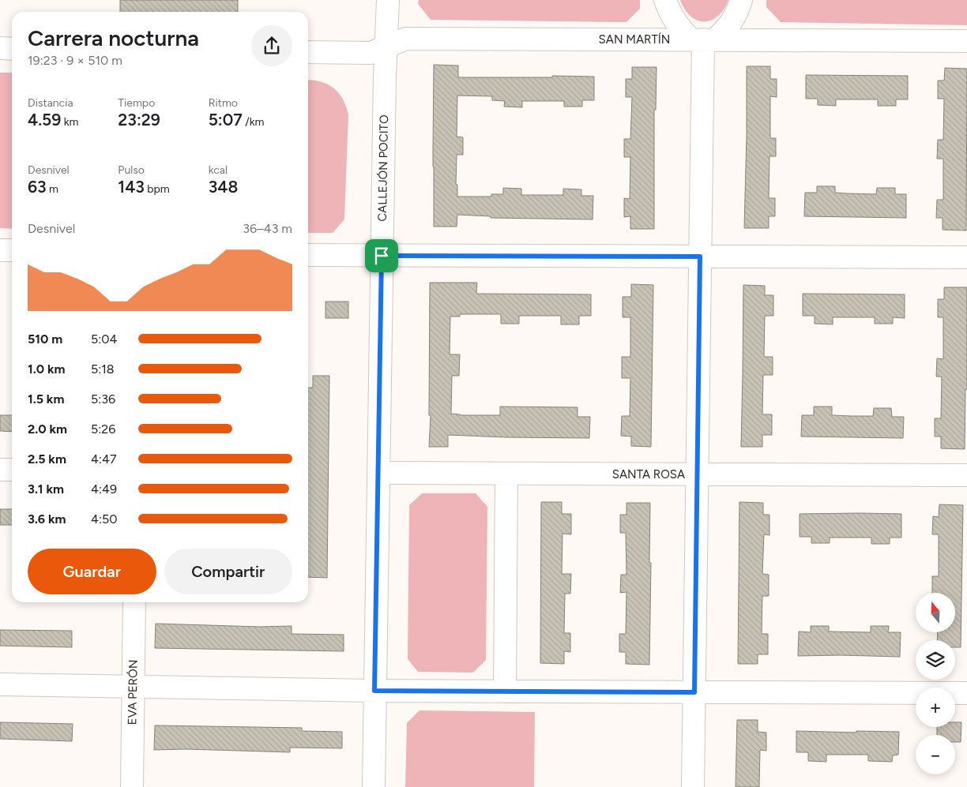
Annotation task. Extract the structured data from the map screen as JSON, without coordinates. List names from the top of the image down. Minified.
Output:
{"streets":{"street":["SAN MARTÍN","CALLEJÓN POCITO","SANTA ROSA","EVA PERÓN"]},"crossings":[["SAN MARTÍN","CALLEJÓN POCITO"],["CALLEJÓN POCITO","SANTA ROSA"]],"north":"top","page":{"heading":["Carrera nocturna","19:23 · 9 × 510 m"],"stats":[["Distancia","4.59 km"],["Tiempo","23:29"],["Ritmo","5:07 /km"],["Desnivel","63 m"],["Pulso","143 bpm"],["kcal","348"]],"chart":["Desnivel","36–43 m"],"list":[{"name":"510 m","note":"5:04"},{"name":"1.0 km","note":"5:18"},{"name":"1.5 km","note":"5:36"},{"name":"2.0 km","note":"5:26"},{"name":"2.5 km","note":"4:47"},{"name":"3.1 km","note":"4:49"},{"name":"3.6 km","note":"4:50"}],"buttons":["Guardar","Compartir"],"map_buttons":["+","−"]}}
